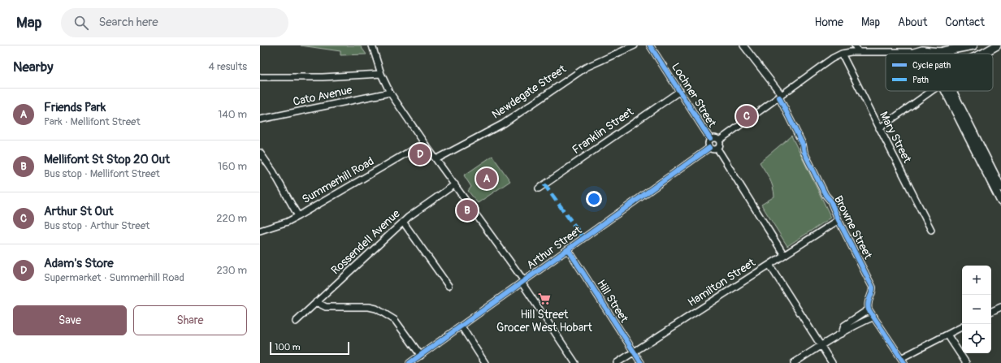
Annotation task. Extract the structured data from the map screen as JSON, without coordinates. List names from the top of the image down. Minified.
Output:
{"streets":{"street":["Newdegate Street","Lochner Street","Cato Avenue","Franklin Street","Mary Street","Summerhill Road","Browne Street","Rossendell Avenue","Arthur Street","Hamilton Street","Hill Street"]},"crossings":[["Lochner Street","Franklin Street"],["Lochner Street","Arthur Street"],["Browne Street","Hamilton Street"],["Arthur Street","Hill Street"],["Hamilton Street","Hill Street"]],"places":{"supermarket":["Hill Street Grocer West Hobart"]},"legend":["Cycle path","Path"],"scale_bar":"100 m","page":{"header":"Map","search":"Search here","nav":["Home","Map","About","Contact"],"heading":["Nearby","4 results"],"list":[{"mark":"A","name":"Friends Park","note":"Park · Mellifont Street","value":"140 m"},{"mark":"B","name":"Mellifont St Stop 20 Out","note":"Bus stop · Mellifont Street","value":"160 m"},{"mark":"C","name":"Arthur St Out","note":"Bus stop · Arthur Street","value":"220 m"},{"mark":"D","name":"Adam's Store","note":"Supermarket · Summerhill Road","value":"230 m"}],"pins":["C","D","A","B"],"map_buttons":["+","−"],"buttons":["Save","Share"],"scale":"100 m"}}
